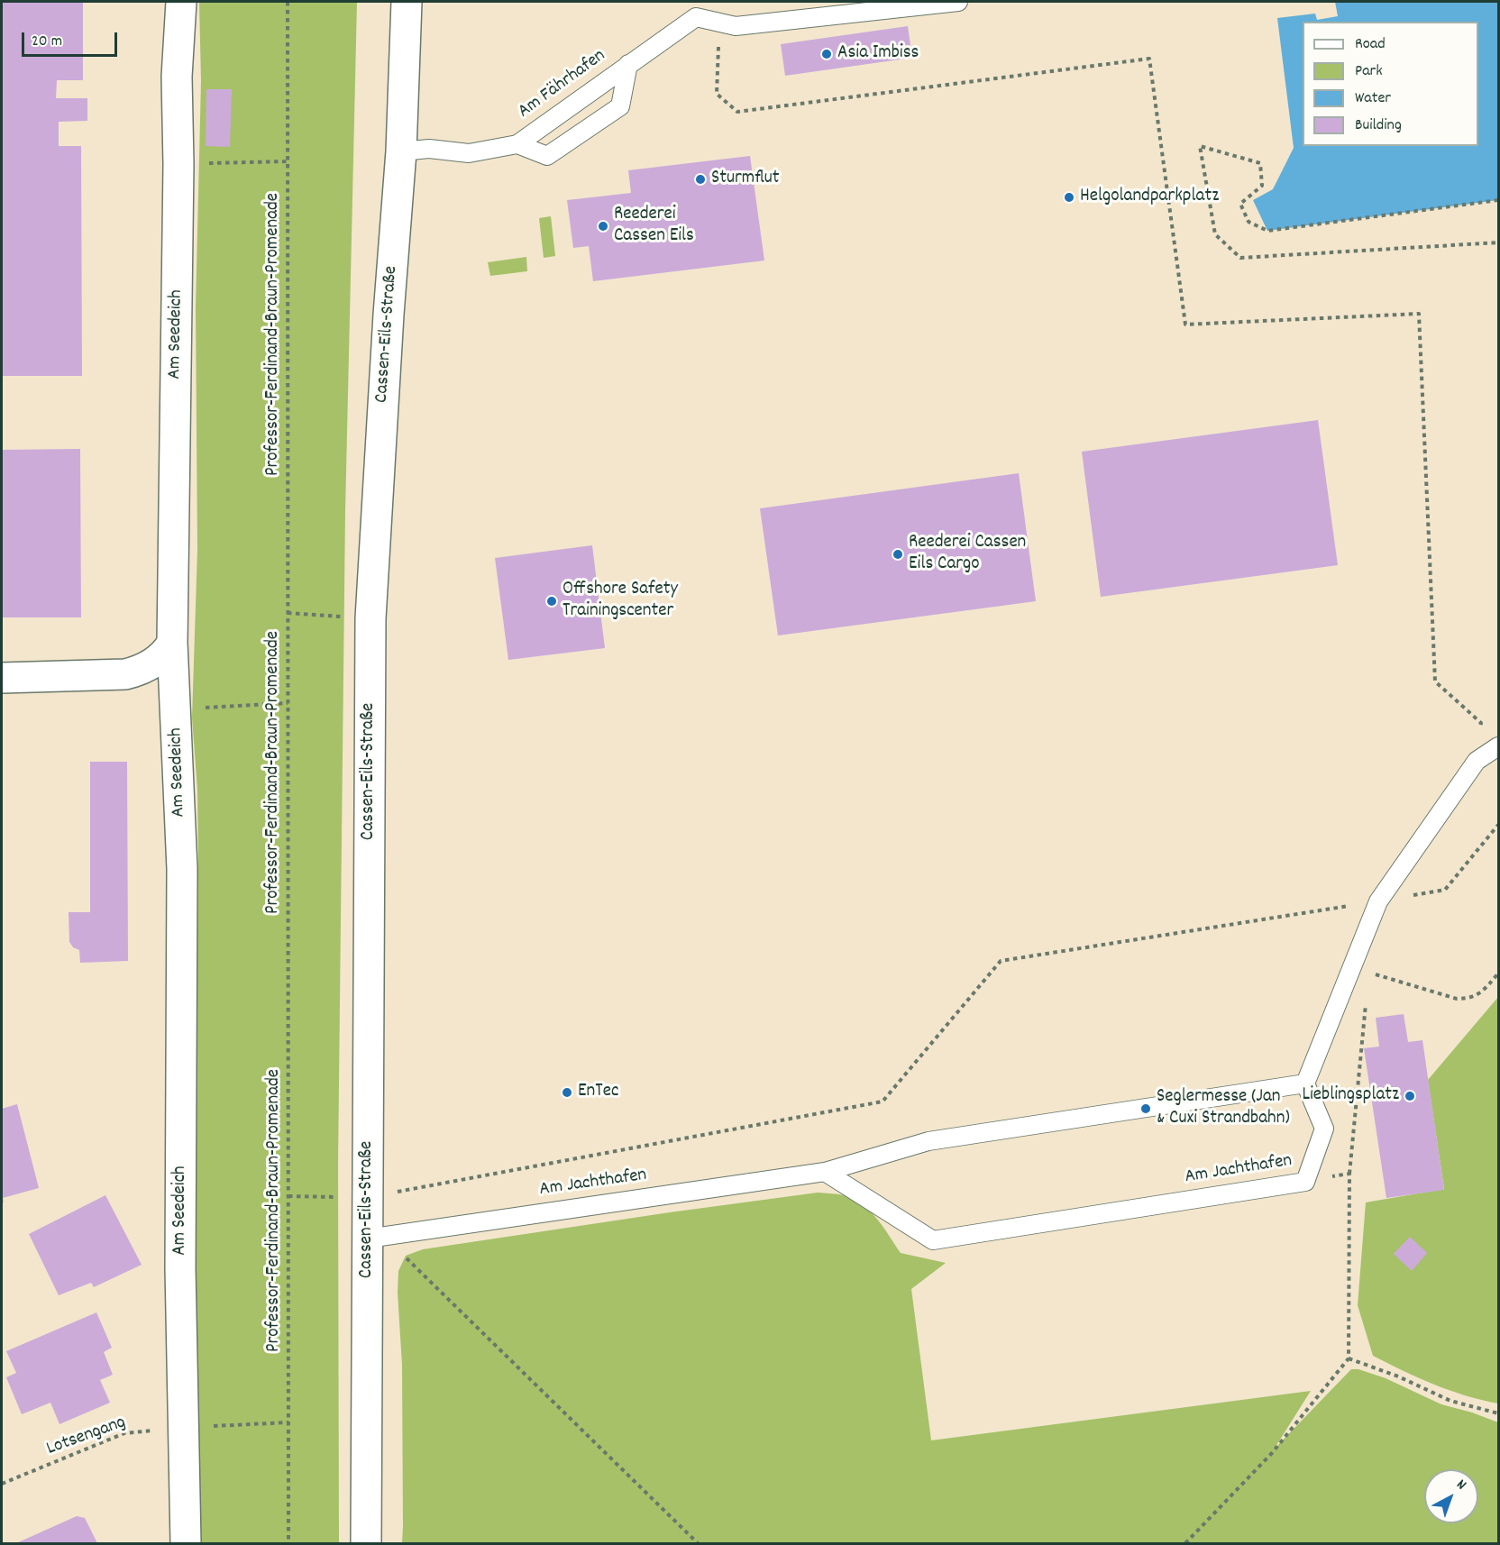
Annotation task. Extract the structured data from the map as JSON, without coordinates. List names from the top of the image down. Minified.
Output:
{"streets":{"street":["Am Seedeich","Cassen-Eils-Straße"],"lane":["Am Fährhafen","Am Jachthafen"],"path":["Professor-Ferdinand-Braun-Promenade","Lotsengang"]},"crossings":[["Am Fährhafen","Cassen-Eils-Straße"],["Am Seedeich","Lotsengang"],["Professor-Ferdinand-Braun-Promenade","Lotsengang"],["Cassen-Eils-Straße","Am Jachthafen"]],"places":["Asia Imbiss","Sturmflut","Helgolandparkplatz","Reederei Cassen Eils","Reederei Cassen Eils Cargo","Offshore Safety Trainingscenter","EnTec","Lieblingsplatz","Seglermesse (Jan & Cuxi Strandbahn)"],"legend":["Road","Park","Water","Building"],"scale_bar":"20 m","north":"top right"}
